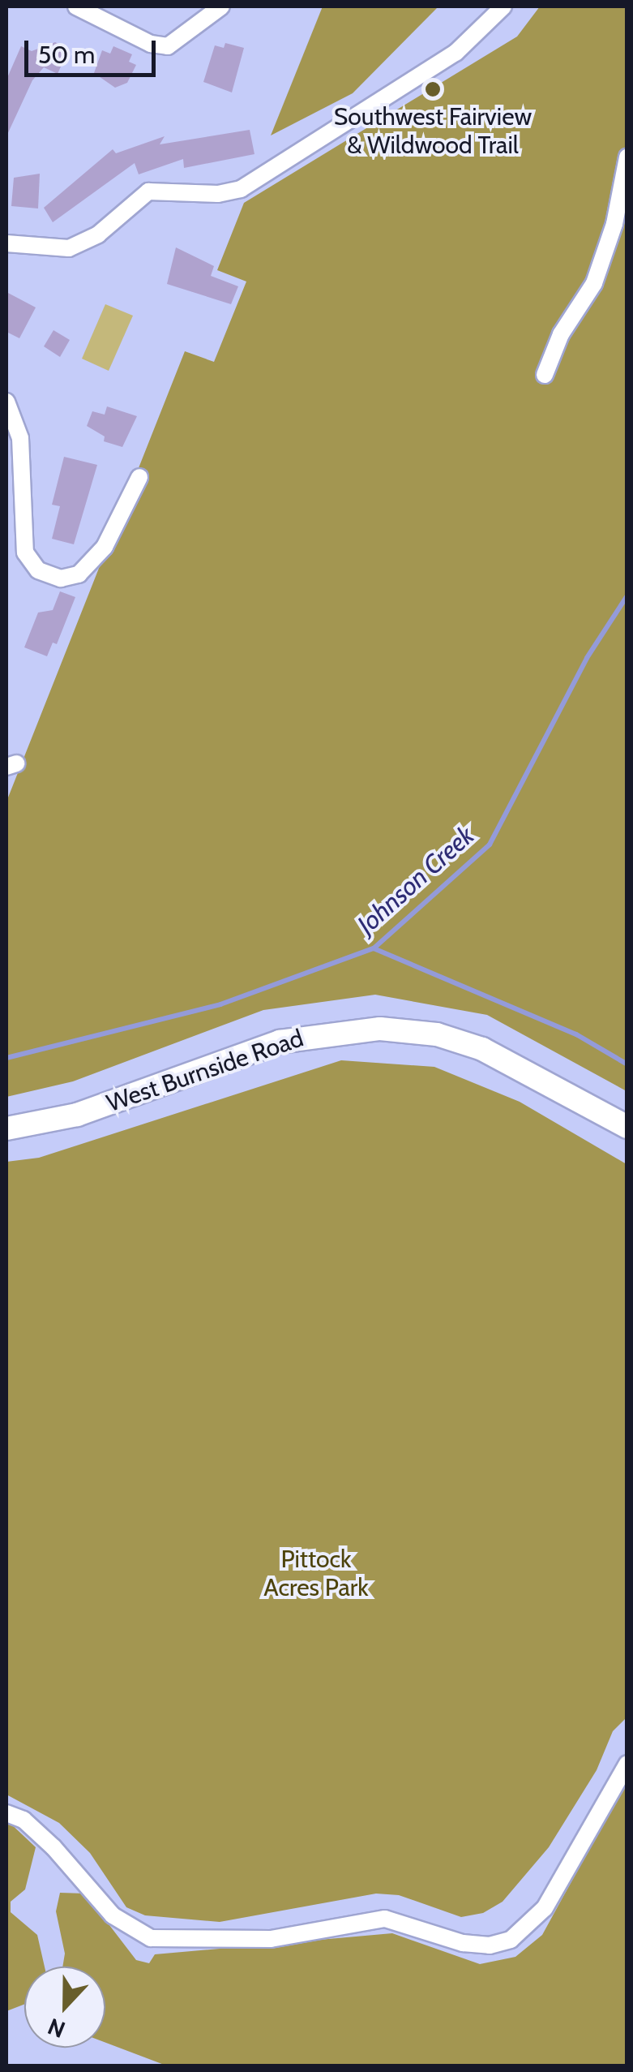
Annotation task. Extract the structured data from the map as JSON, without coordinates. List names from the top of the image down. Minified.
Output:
{"streets":{"main road":["West Burnside Road"]},"water":["Johnson Creek"],"parks":["Pittock Acres Park"],"places":["Southwest Fairview & Wildwood Trail"],"scale_bar":"50 m","north":"bottom"}
